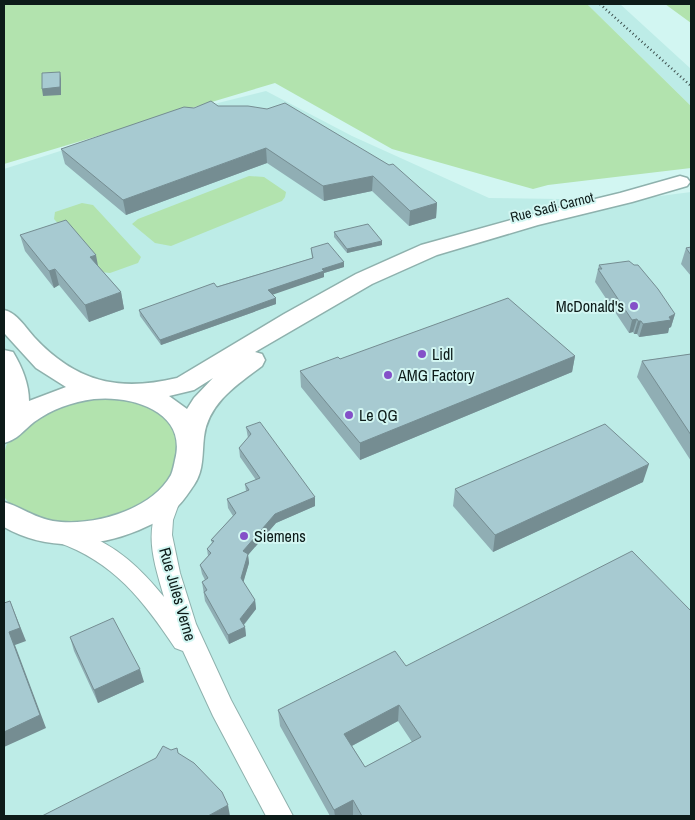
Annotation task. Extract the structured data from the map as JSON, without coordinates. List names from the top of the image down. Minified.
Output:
{"streets":{"main road":["Rue Sadi Carnot"],"street":["Rue Jules Verne"]},"crossings":[["Rue Sadi Carnot","Rue Jules Verne"]],"places":["McDonald's","Lidl","AMG Factory","Le QG","Siemens"]}
